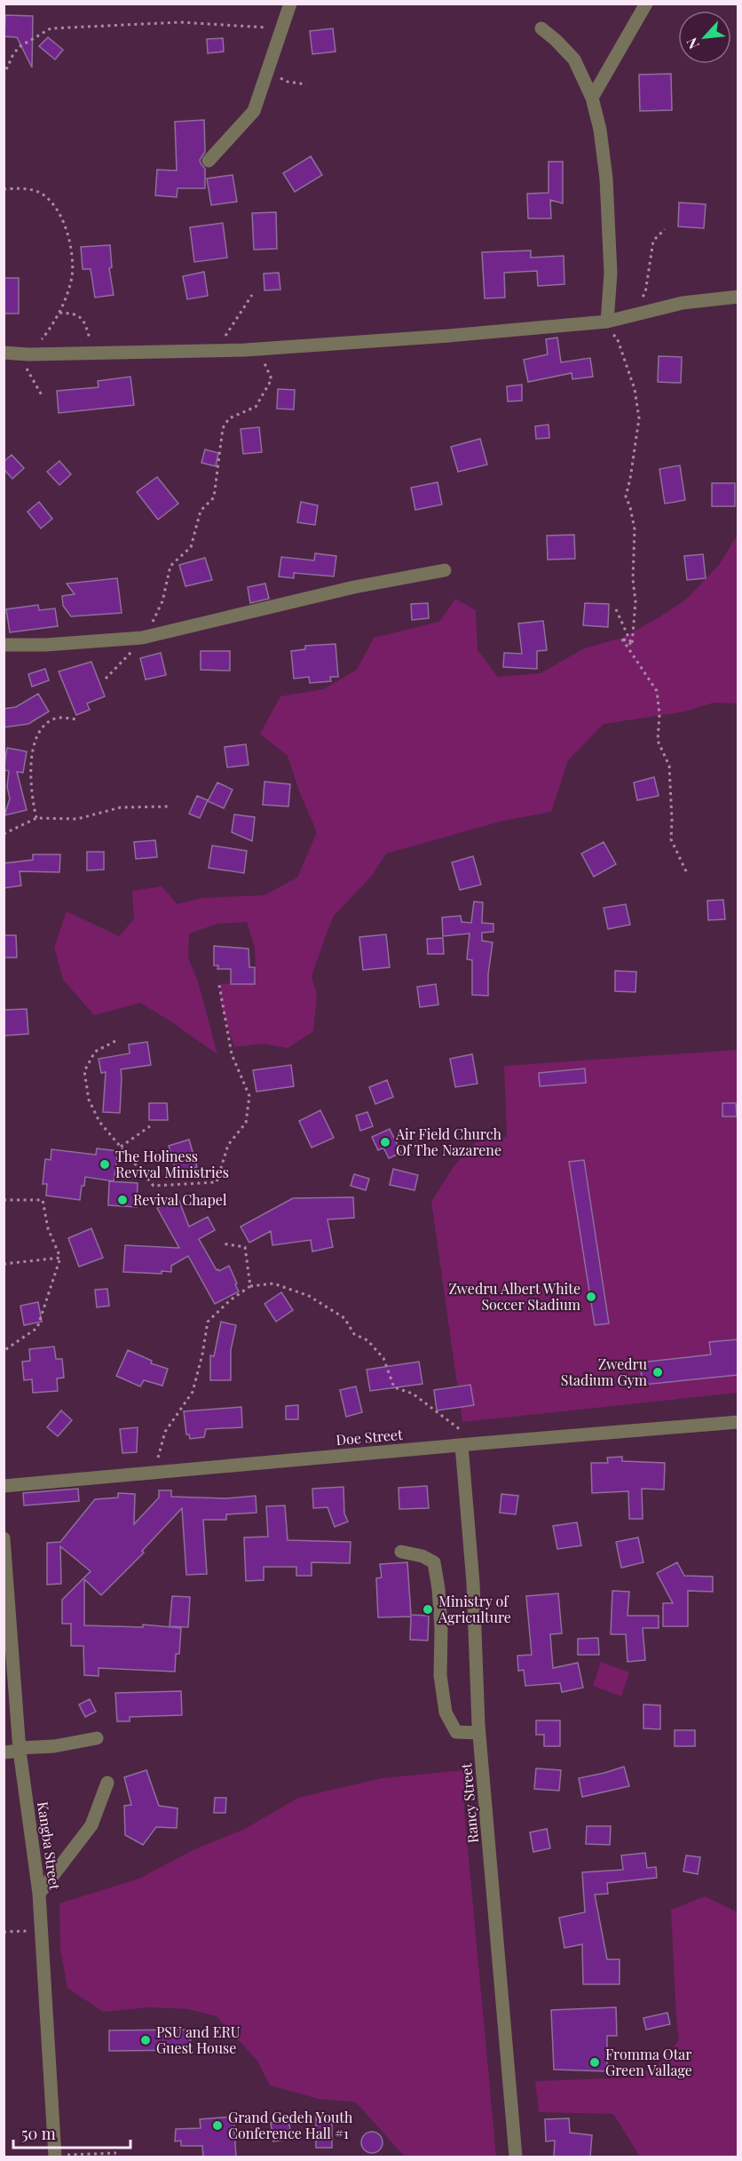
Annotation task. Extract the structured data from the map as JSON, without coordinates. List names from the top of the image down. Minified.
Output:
{"streets":{"street":["Doe Street","Rancy Street","Kangba Street"]},"crossings":[["Doe Street","Rancy Street"]],"places":["Air Field Church Of The Nazarene","The Holiness Revival Ministries","Revival Chapel","Zwedru Albert White Soccer Stadium","Zwedru Stadium Gym","Ministry of Agriculture","PSU and ERU Guest House","Fromma Otar Green Vallage","Grand Gedeh Youth Conference Hall #1"],"scale_bar":"50 m","north":"bottom left"}
